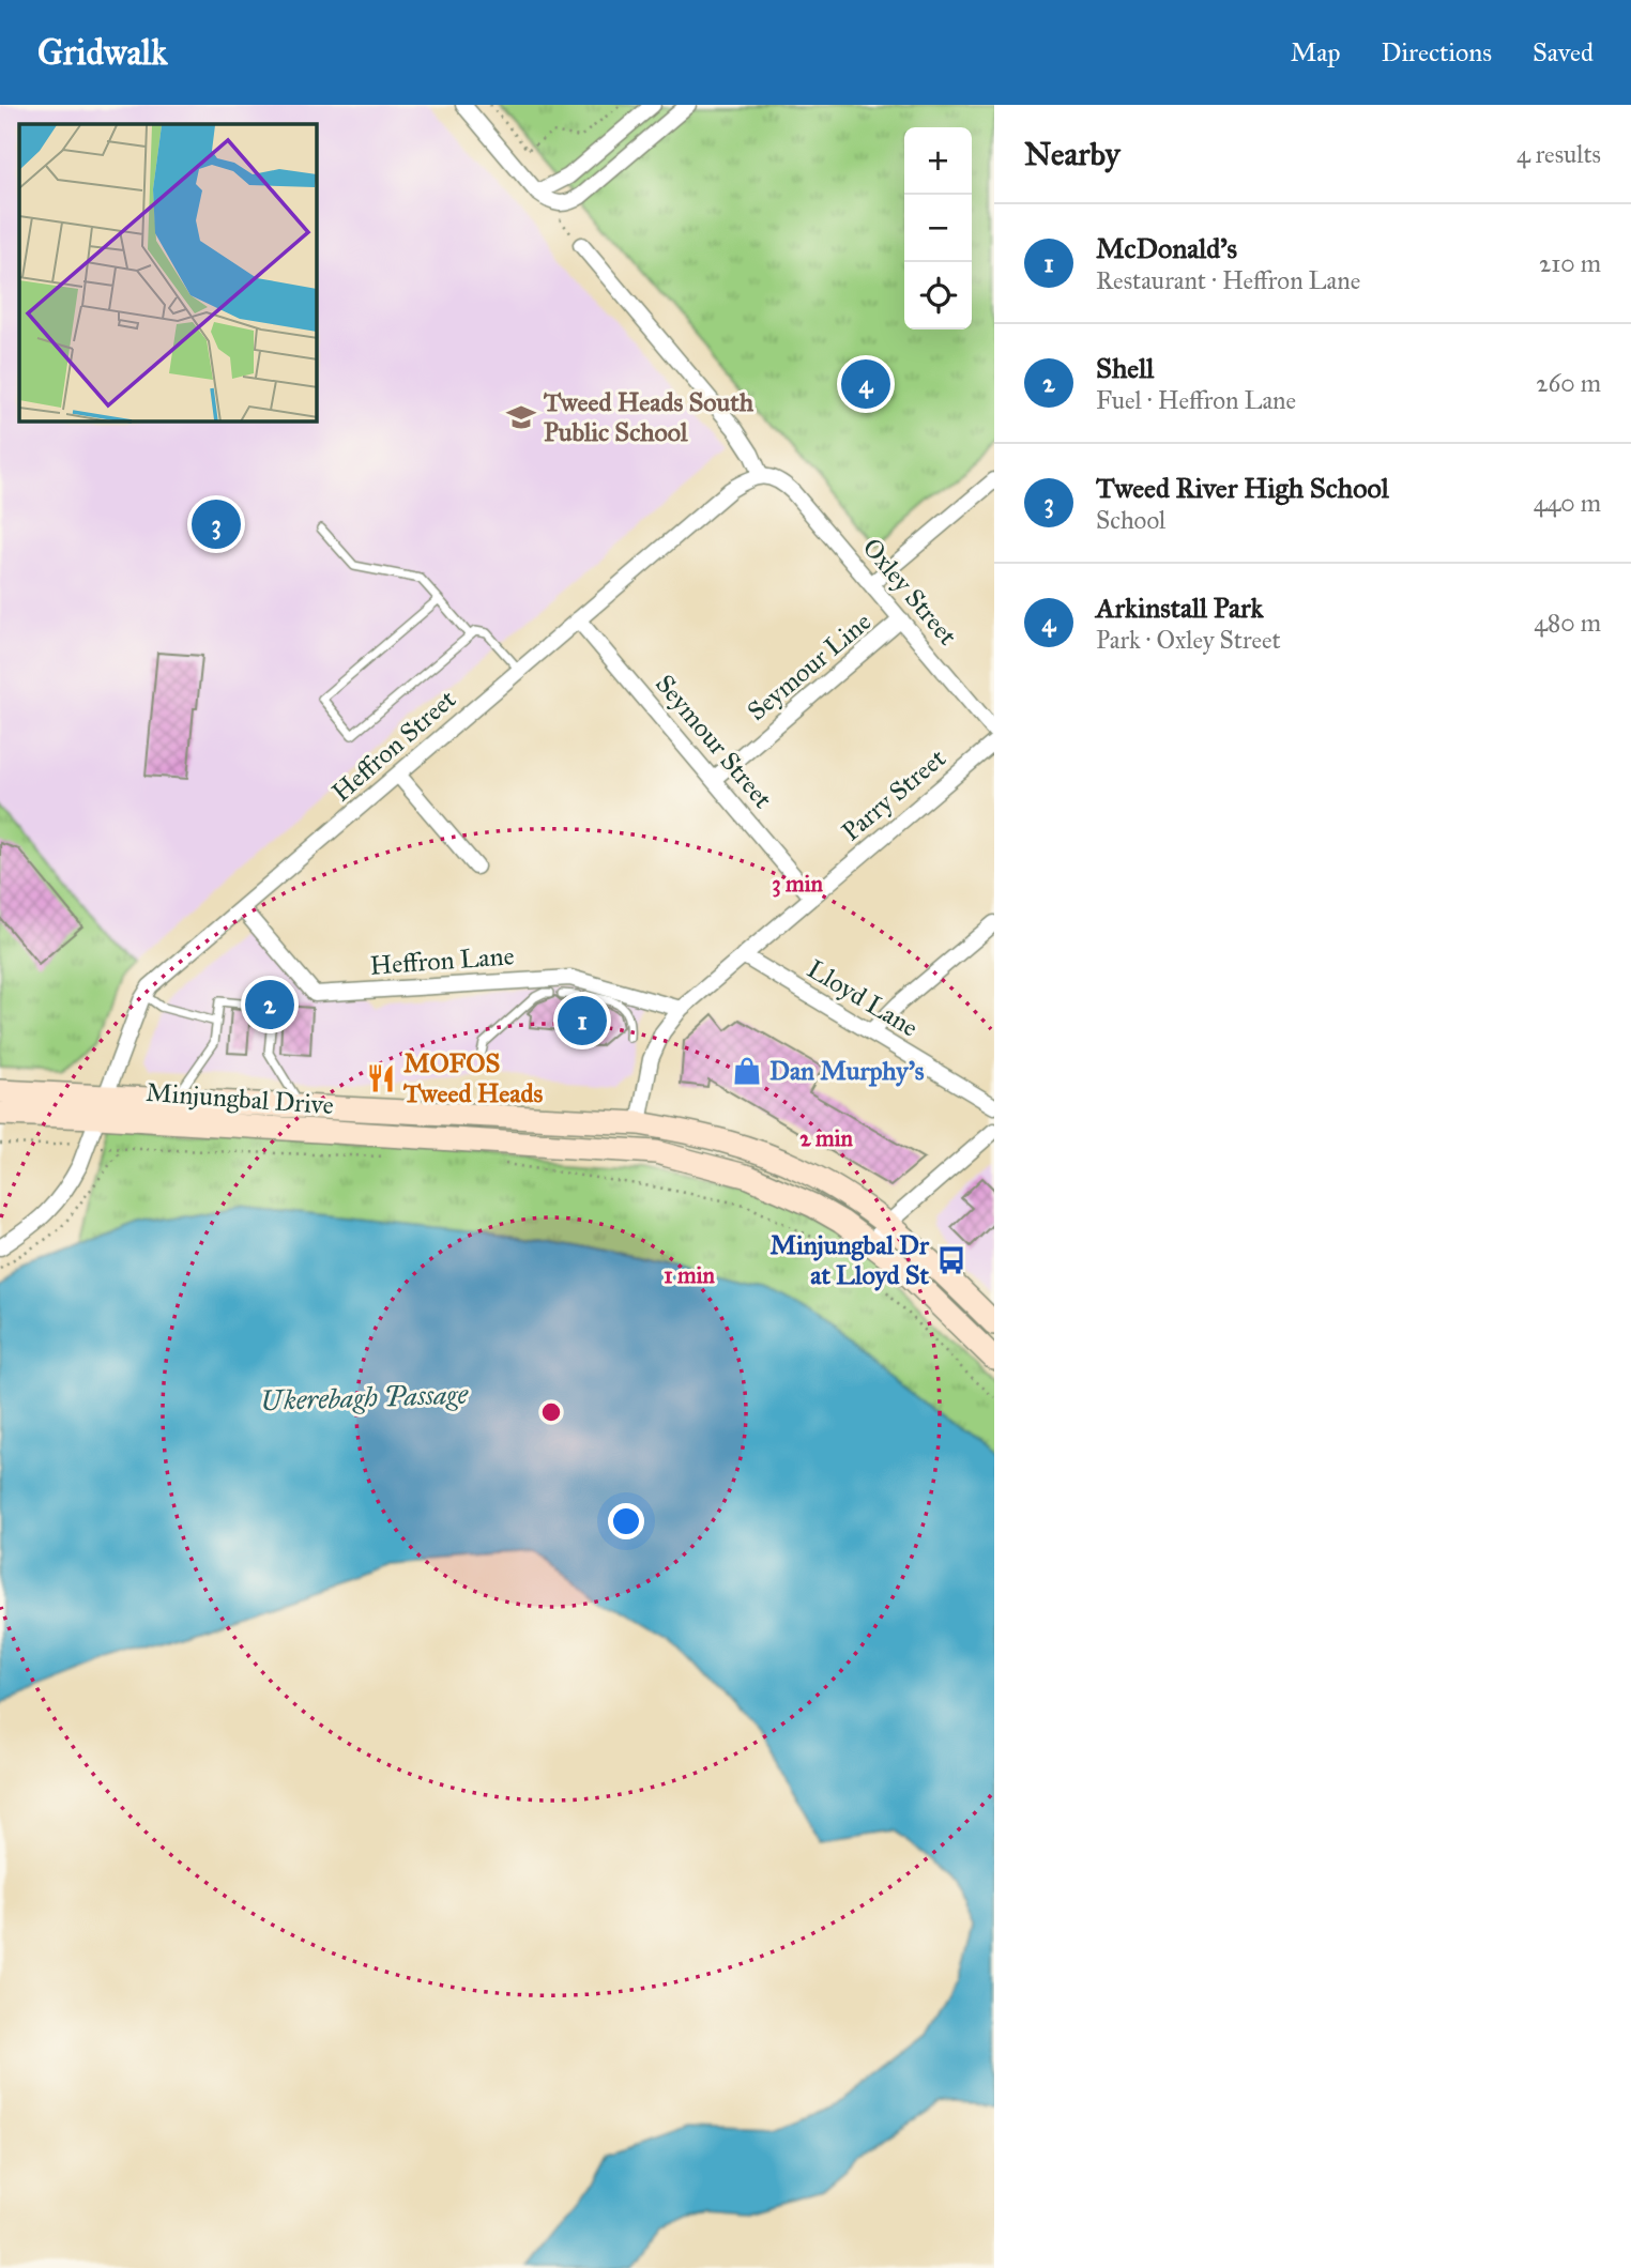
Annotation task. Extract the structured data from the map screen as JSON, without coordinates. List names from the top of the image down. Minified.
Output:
{"streets":{"main road":["Minjungbal Drive"],"street":["Oxley Street","Seymour Line","Seymour Street","Heffron Street","Parry Street","Heffron Lane","Lloyd Lane"]},"crossings":[["Oxley Street","Seymour Line"],["Oxley Street","Heffron Street"],["Seymour Line","Seymour Street"],["Seymour Street","Heffron Street"],["Seymour Street","Parry Street"],["Heffron Street","Heffron Lane"],["Heffron Street","Minjungbal Drive"],["Parry Street","Heffron Lane"],["Parry Street","Lloyd Lane"],["Parry Street","Minjungbal Drive"]],"water":["Ukerebagh Passage"],"places":{"school or university":["Tweed Heads South Public School"],"shop":["Dan Murphy's"],"restaurant":["MOFOS Tweed Heads"],"bus stop":["Minjungbal Dr at Lloyd St"]},"page":{"header":"Gridwalk","nav":["Map","Directions","Saved"],"heading":["Nearby","4 results"],"map_buttons":["+","−"],"list":[{"mark":"1","name":"McDonald's","note":"Restaurant · Heffron Lane","value":"210 m"},{"mark":"2","name":"Shell","note":"Fuel · Heffron Lane","value":"260 m"},{"mark":"3","name":"Tweed River High School","note":"School","value":"440 m"},{"mark":"4","name":"Arkinstall Park","note":"Park · Oxley Street","value":"480 m"}],"pins":["4","3","2","1"]},"rings":["3 min","2 min","1 min"]}
